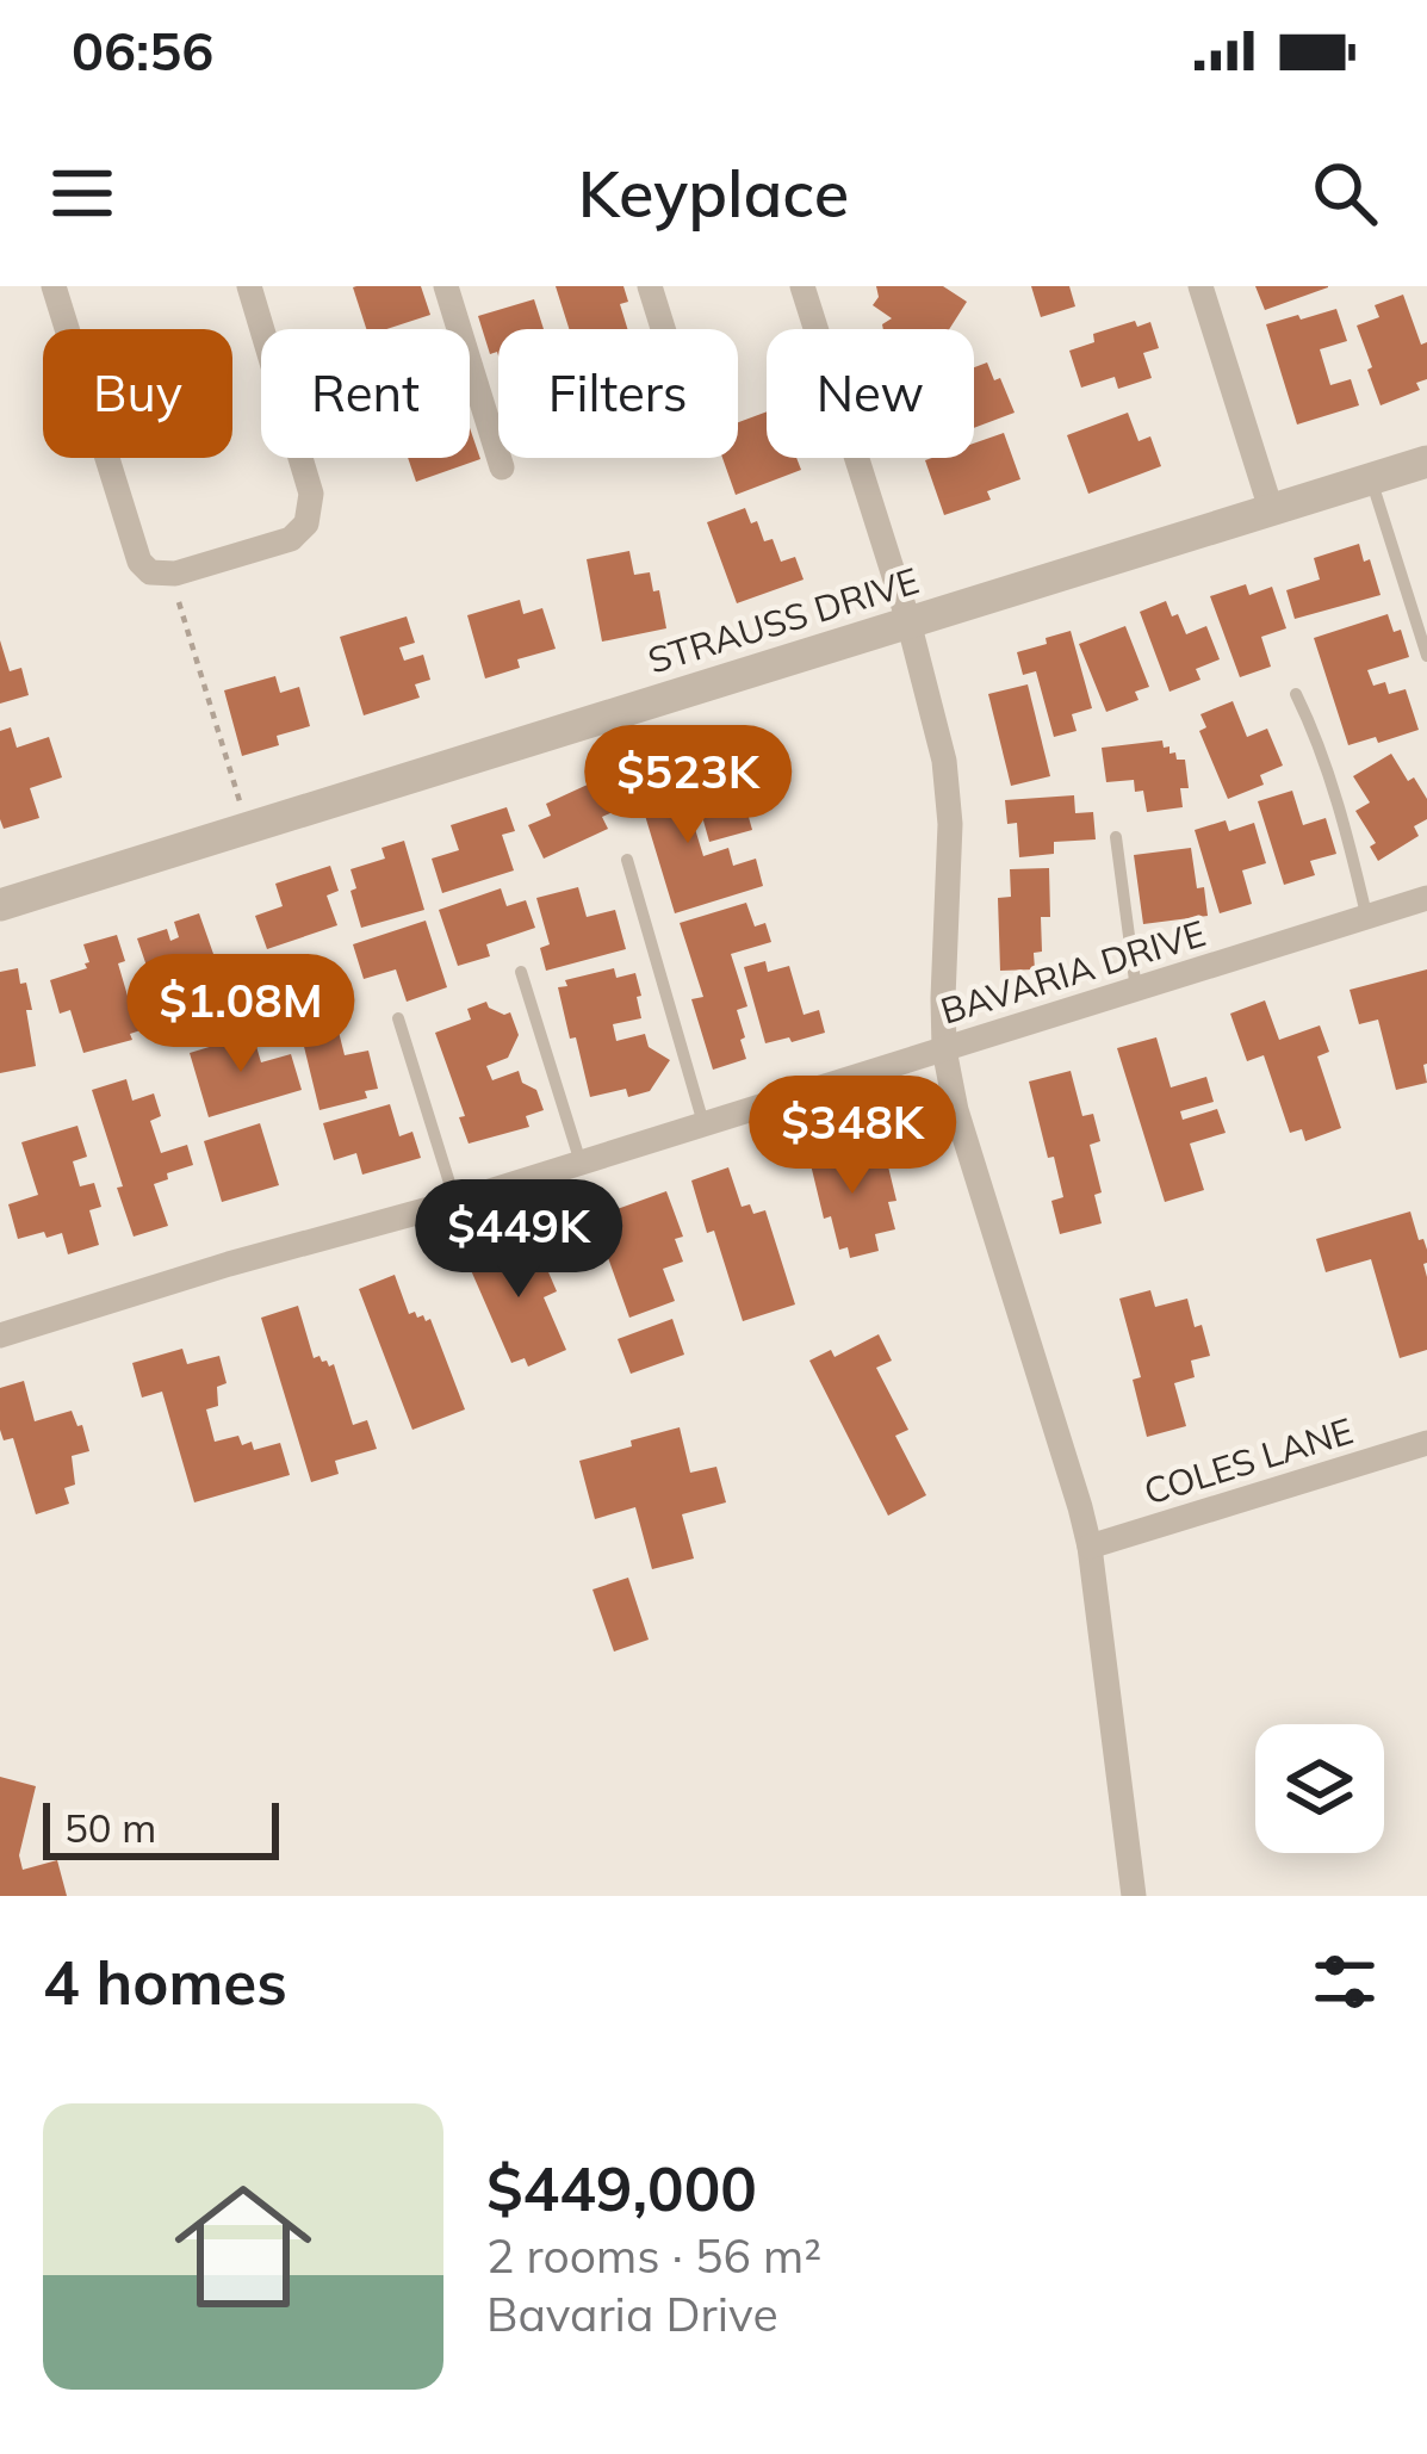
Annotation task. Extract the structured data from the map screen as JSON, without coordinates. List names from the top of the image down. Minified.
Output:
{"streets":{"street":["STRAUSS DRIVE","BAVARIA DRIVE","COLES LANE"]},"scale_bar":"50 m","page":{"status":"06:56","header":"Keyplace","chip":["Buy","Rent","Filters","New"],"price":["$523K","$1.08M","$348K","$449K"],"scale":"50 m","heading":"4 homes","list":[{"name":"$449,000","note":"2 rooms · 56 m² · Bavaria Drive"}]}}
